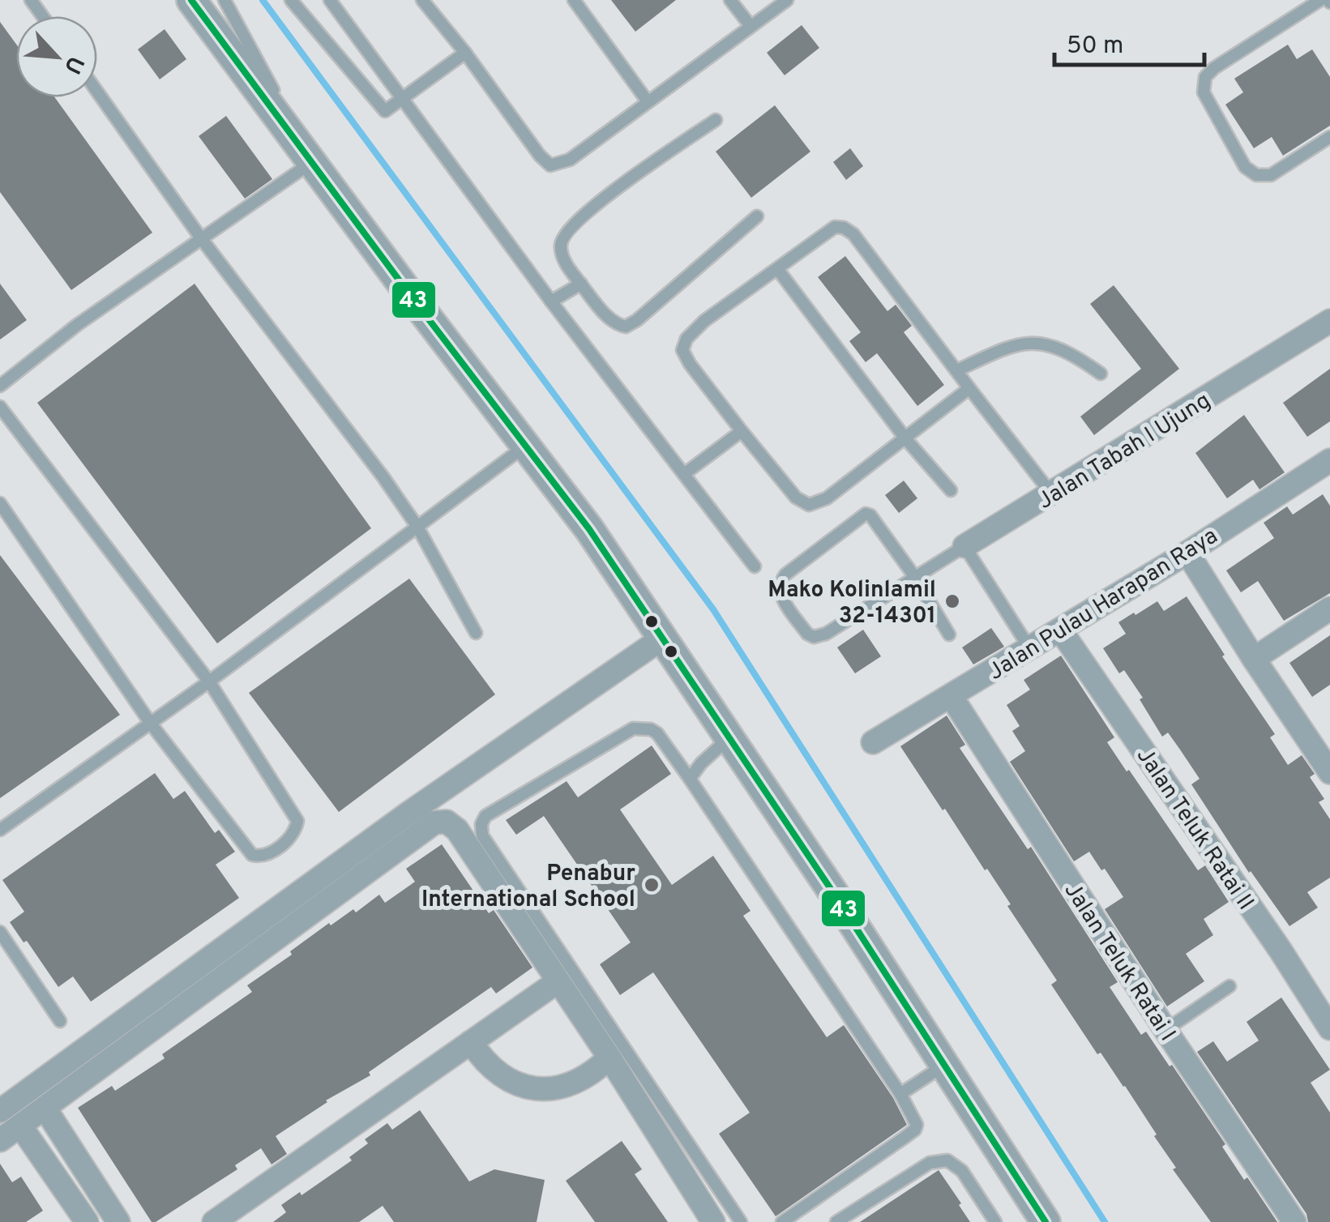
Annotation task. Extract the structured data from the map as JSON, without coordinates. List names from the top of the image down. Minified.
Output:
{"streets":{"street":["Jalan Tabah I Ujung","Jalan Pulau Harapan Raya","Jalan Teluk Ratai II","Jalan Teluk Ratai I"]},"crossings":[["Jalan Pulau Harapan Raya","Jalan Teluk Ratai II"],["Jalan Pulau Harapan Raya","Jalan Teluk Ratai I"]],"places":["Mako Kolinlamil 32-14301","Penabur International School"],"lines":["transit line 43"],"scale_bar":"50 m","north":"bottom right"}
